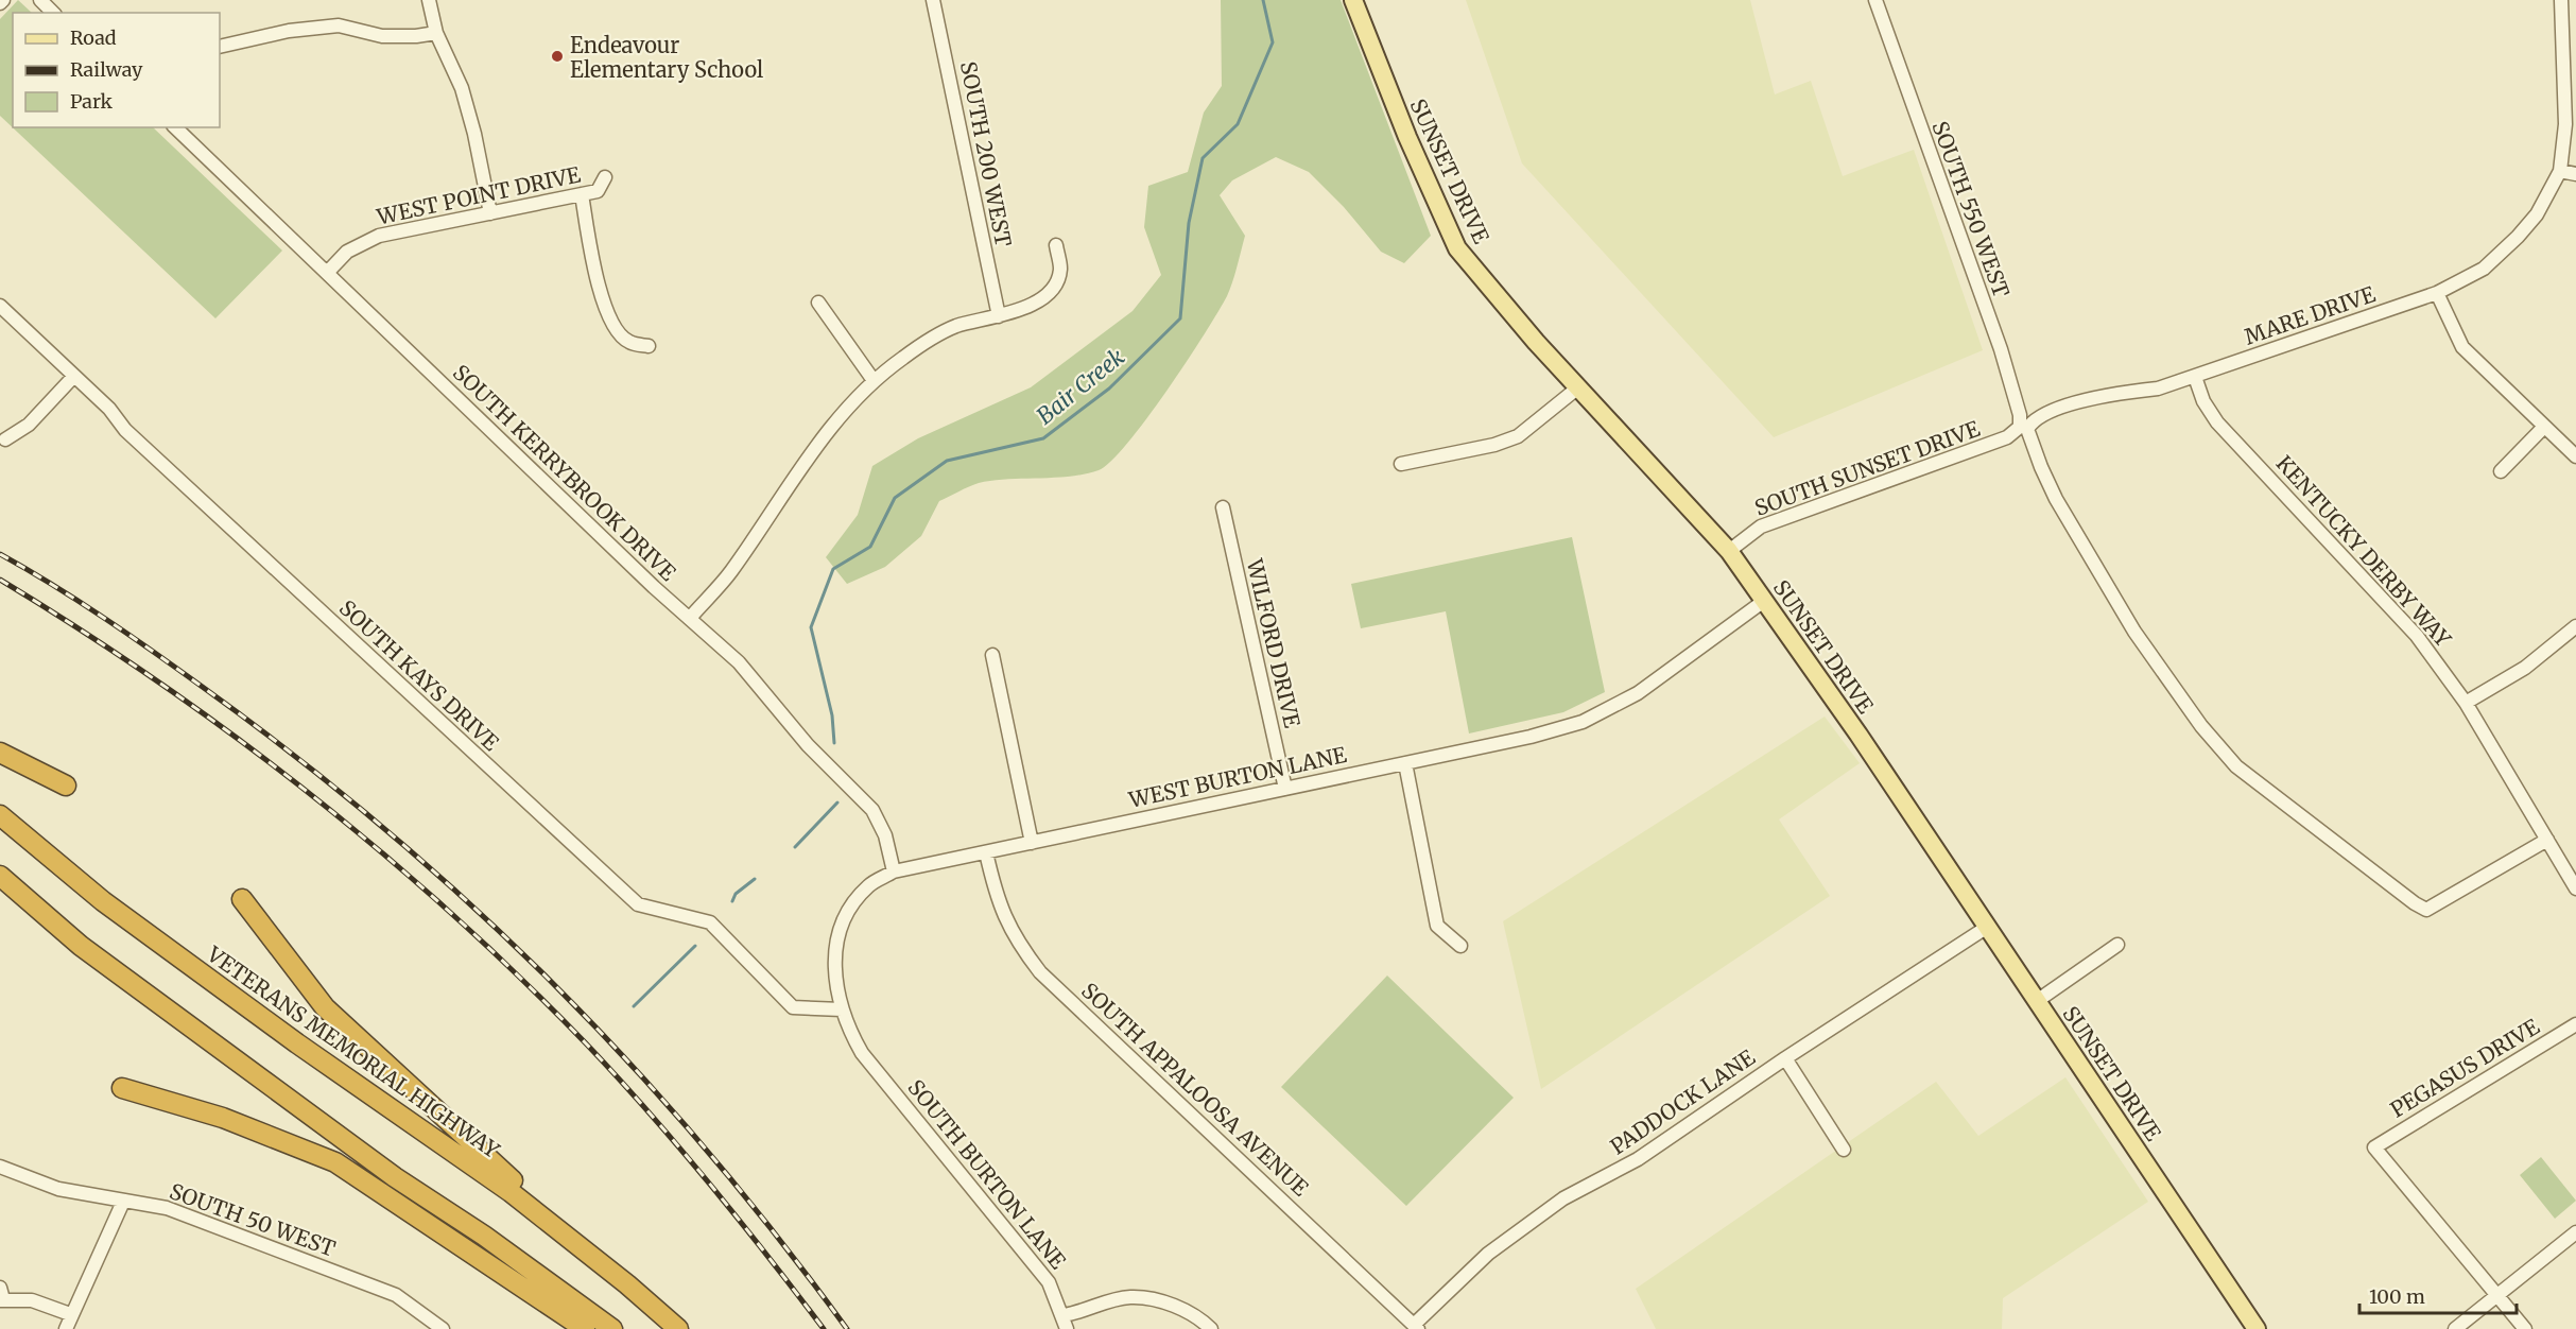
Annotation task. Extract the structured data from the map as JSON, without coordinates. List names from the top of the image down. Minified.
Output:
{"streets":{"highway":["VETERANS MEMORIAL HIGHWAY"],"main road":["SUNSET DRIVE"],"street":["SOUTH 200 WEST","WEST POINT DRIVE","SOUTH 550 WEST","MARE DRIVE","SOUTH SUNSET DRIVE","SOUTH KERRYBROOK DRIVE","KENTUCKY DERBY WAY","WILFORD DRIVE","SOUTH KAYS DRIVE","WEST BURTON LANE","PEGASUS DRIVE","SOUTH APPALOOSA AVENUE","PADDOCK LANE","SOUTH BURTON LANE","SOUTH 50 WEST"]},"crossings":[["SUNSET DRIVE","SOUTH SUNSET DRIVE"],["SUNSET DRIVE","WEST BURTON LANE"],["SUNSET DRIVE","PADDOCK LANE"],["WEST POINT DRIVE","SOUTH KERRYBROOK DRIVE"],["SOUTH 550 WEST","MARE DRIVE"],["SOUTH 550 WEST","SOUTH SUNSET DRIVE"],["SOUTH 550 WEST","KENTUCKY DERBY WAY"],["MARE DRIVE","SOUTH SUNSET DRIVE"],["MARE DRIVE","KENTUCKY DERBY WAY"],["SOUTH KERRYBROOK DRIVE","WEST BURTON LANE"],["WILFORD DRIVE","WEST BURTON LANE"],["SOUTH KAYS DRIVE","WEST BURTON LANE"],["WEST BURTON LANE","SOUTH APPALOOSA AVENUE"],["WEST BURTON LANE","SOUTH BURTON LANE"],["SOUTH APPALOOSA AVENUE","PADDOCK LANE"]],"water":["Bair Creek"],"places":["Endeavour Elementary School"],"legend":["Road","Railway","Park"],"scale_bar":"100 m"}
